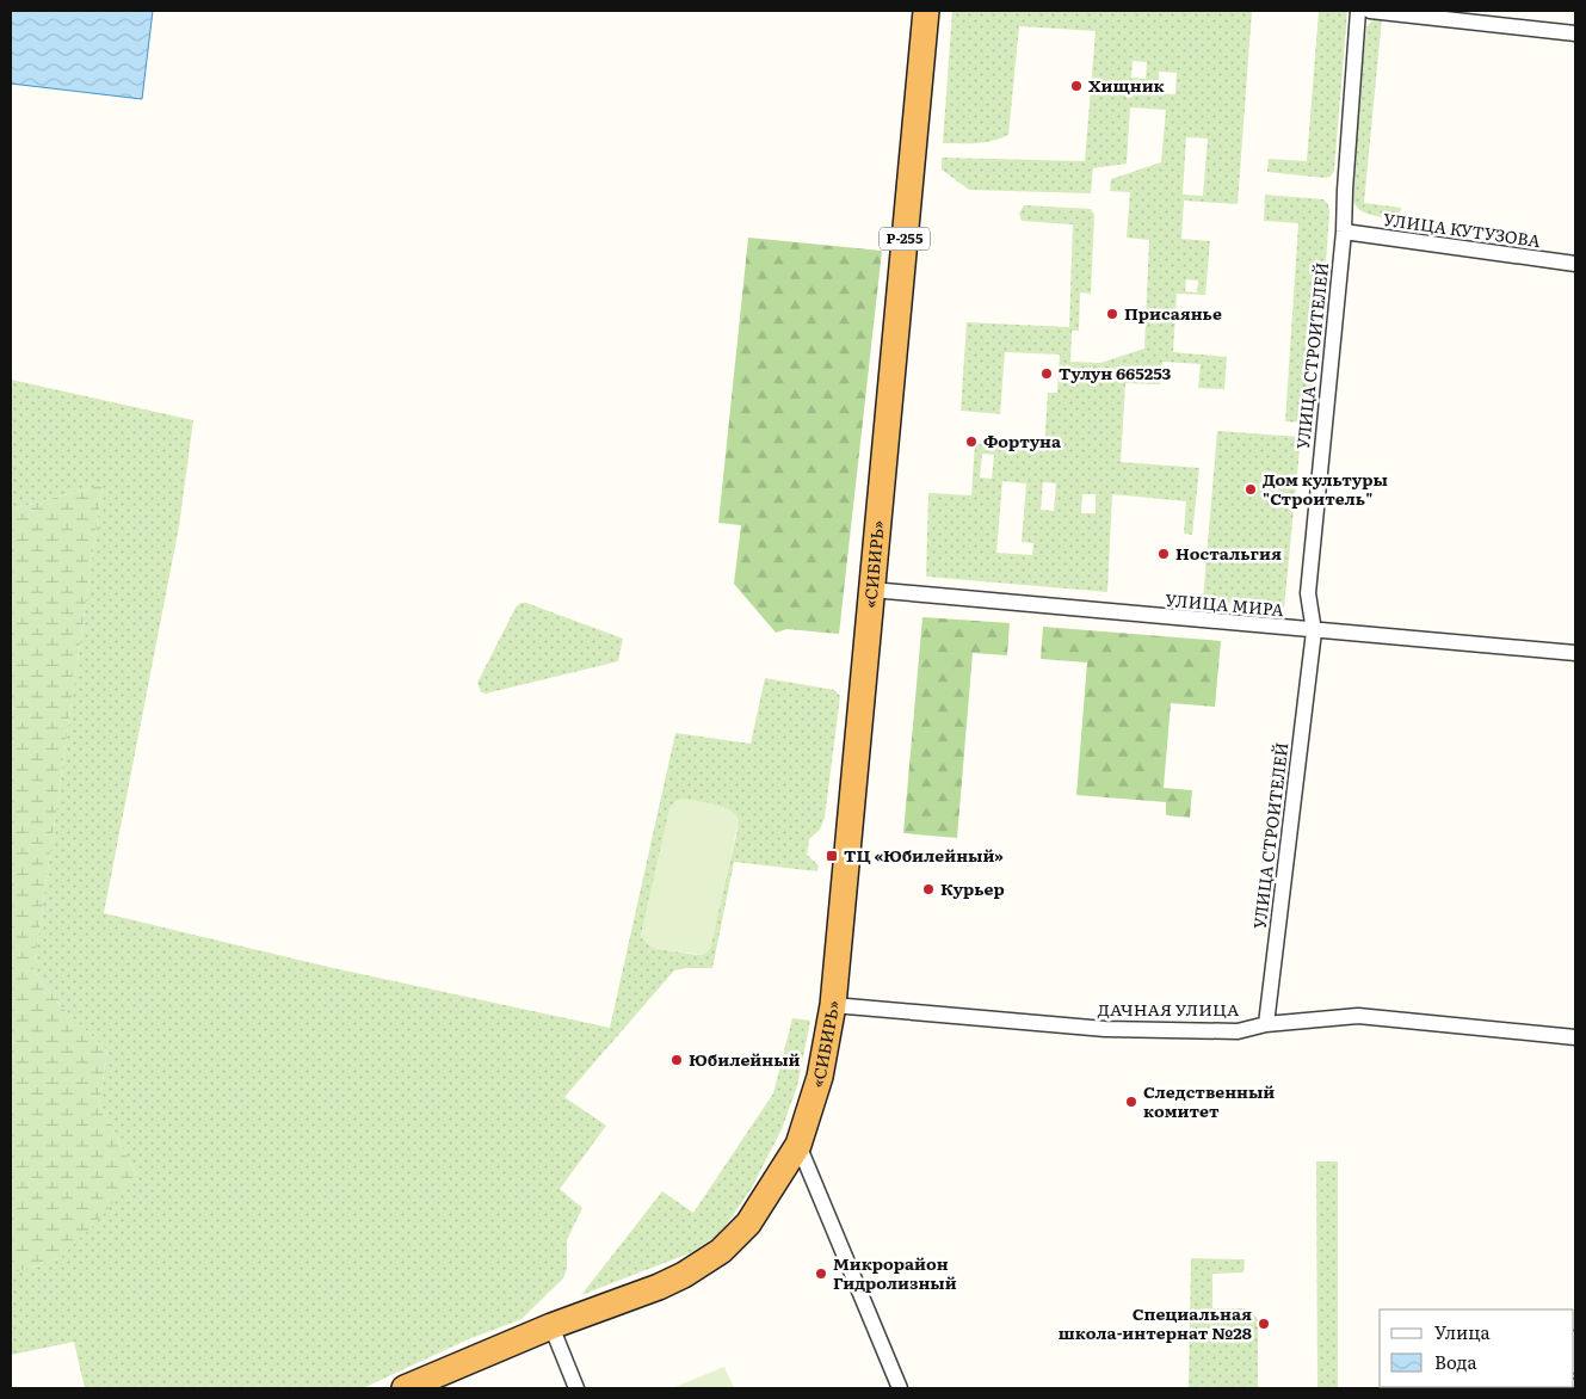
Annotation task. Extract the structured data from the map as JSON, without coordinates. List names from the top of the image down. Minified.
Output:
{"streets":{"highway":["Р-255","«СИБИРЬ»"],"street":["УЛИЦА КУТУЗОВА","УЛИЦА СТРОИТЕЛЕЙ","УЛИЦА МИРА","ДАЧНАЯ УЛИЦА"]},"crossings":[["УЛИЦА КУТУЗОВА","УЛИЦА СТРОИТЕЛЕЙ"],["УЛИЦА СТРОИТЕЛЕЙ","УЛИЦА МИРА"],["УЛИЦА СТРОИТЕЛЕЙ","ДАЧНАЯ УЛИЦА"],["«СИБИРЬ»","УЛИЦА МИРА"],["«СИБИРЬ»","ДАЧНАЯ УЛИЦА"]],"places":{"other":["Хищник","Присаянье","Тулун 665253","Фортуна","Дом культуры \"Строитель\"","Ностальгия","Курьер","Юбилейный","Следственный комитет","Микрорайон Гидролизный","Специальная школа-интернат №28"],"transit":["ТЦ «Юбилейный»"]},"legend":["Улица","Вода"]}
